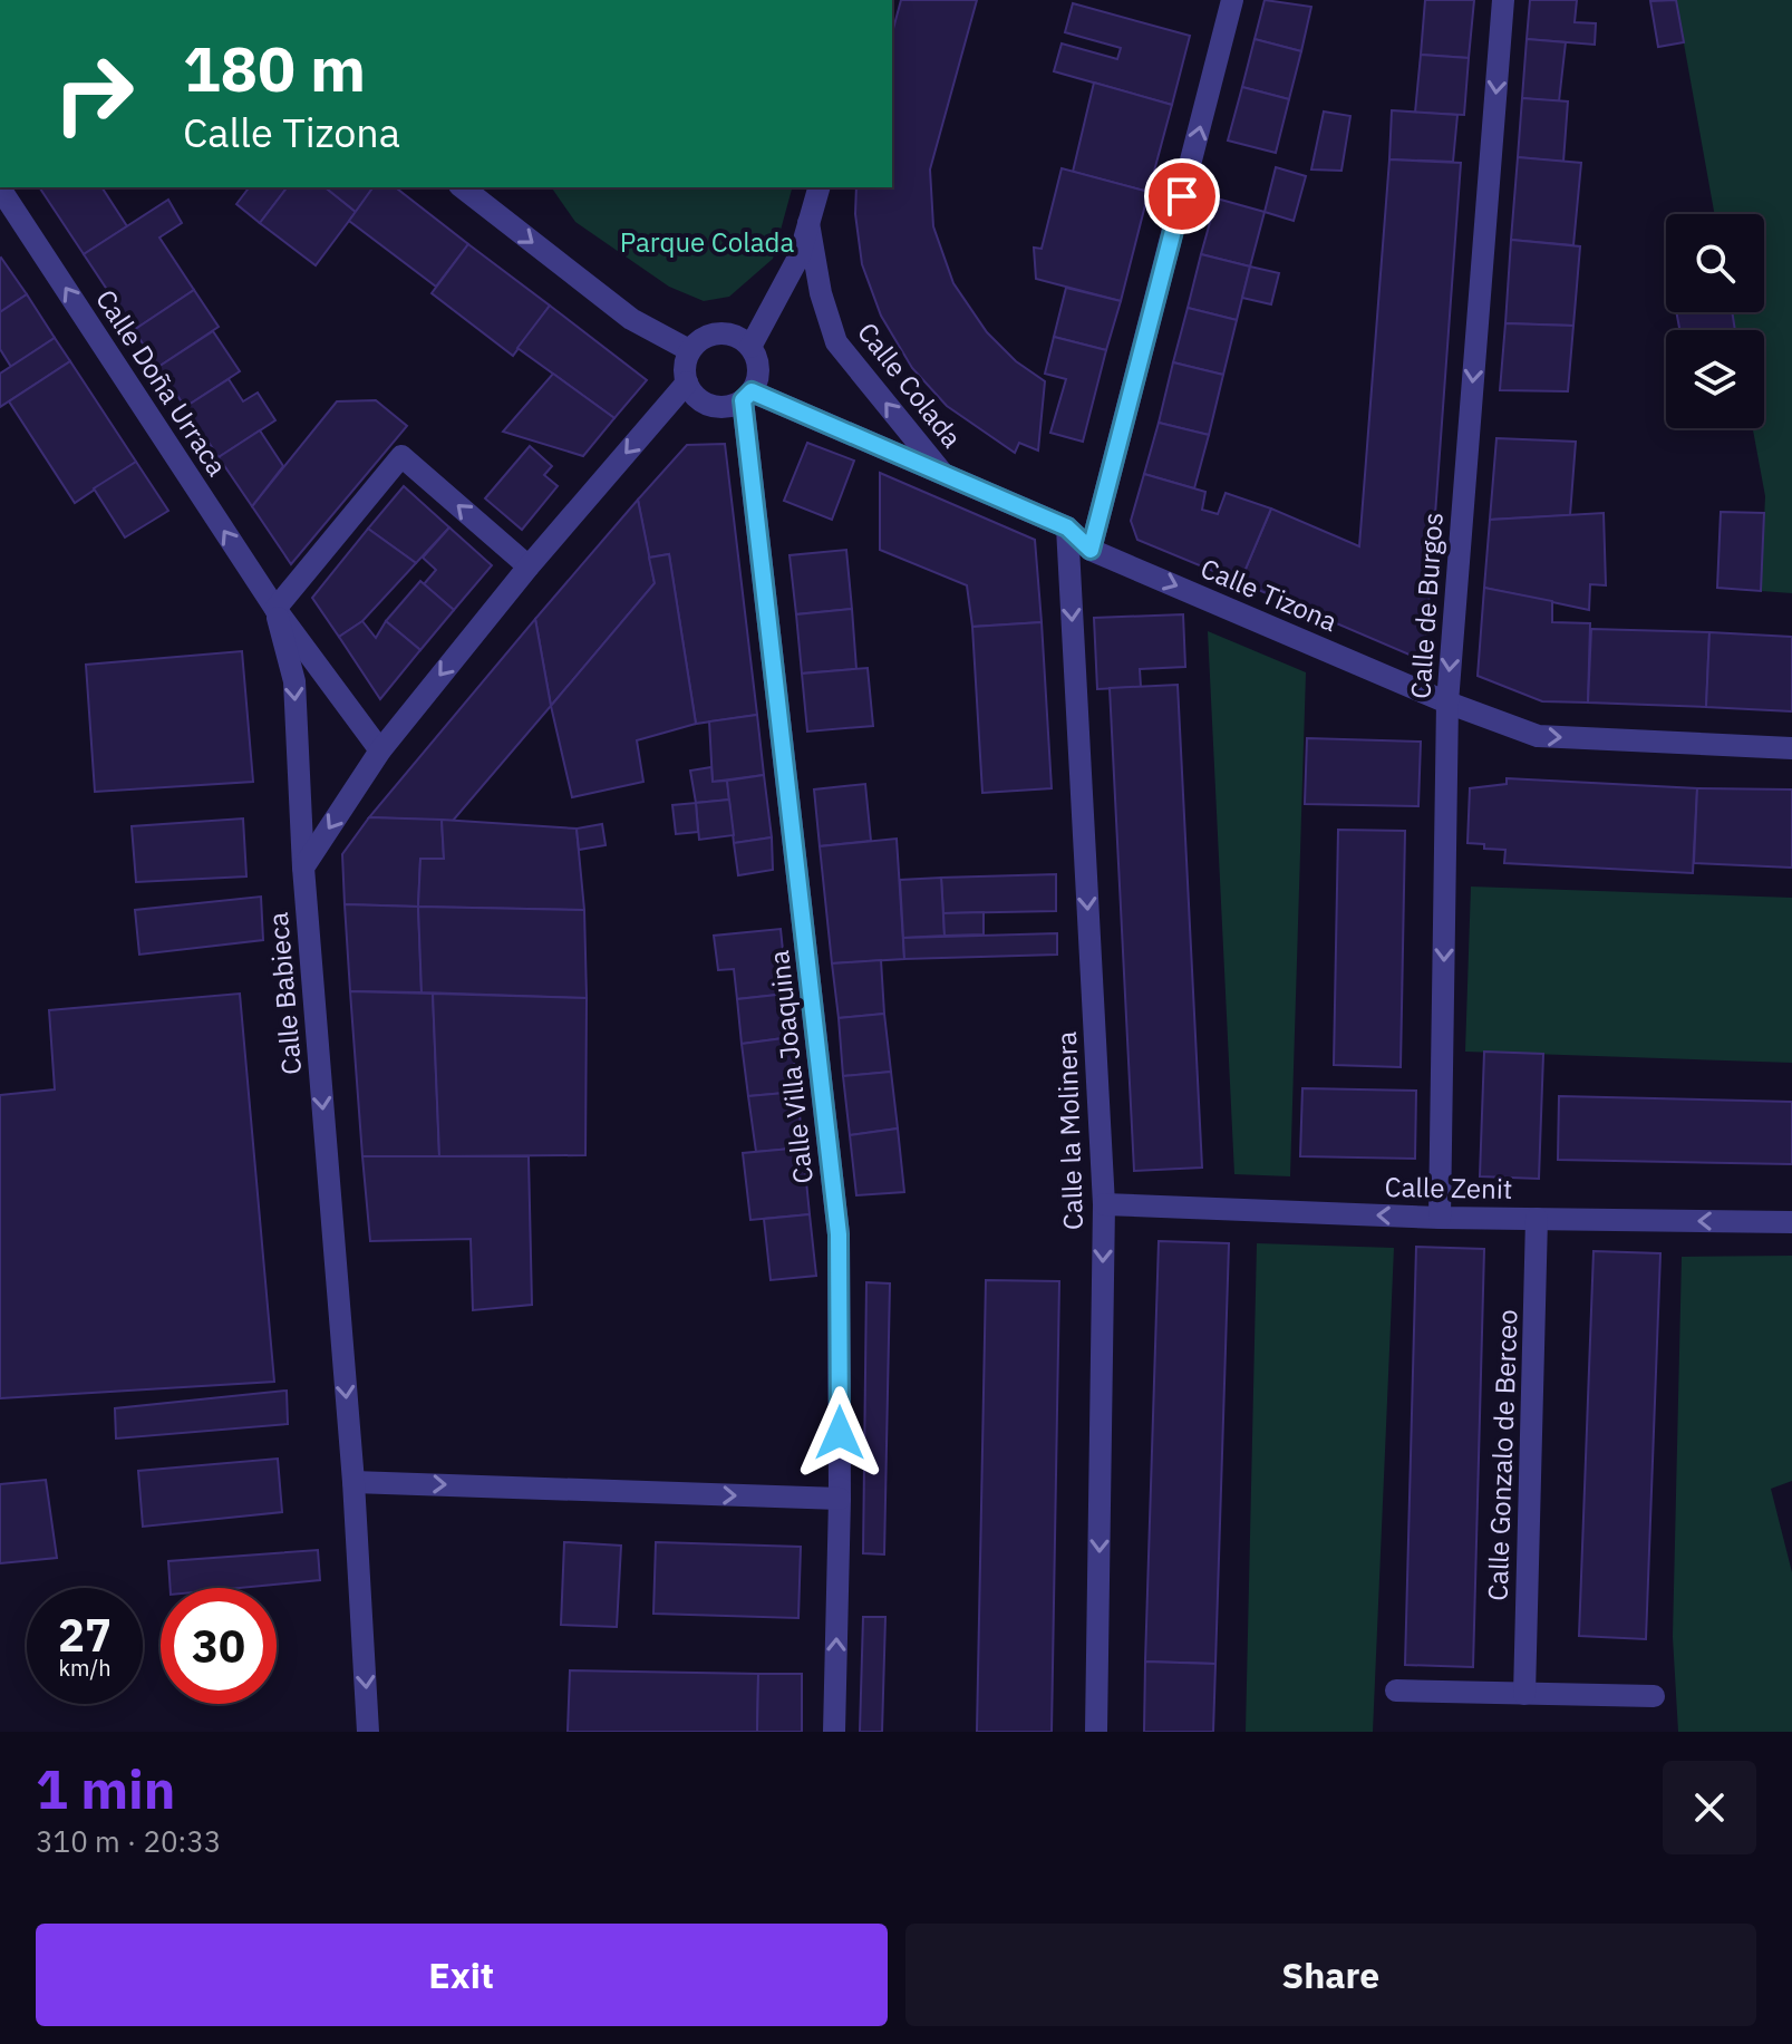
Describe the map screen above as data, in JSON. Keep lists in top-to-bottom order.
{
  "streets": {
    "street": [
      "Calle Doña Urraca",
      "Calle Colada",
      "Calle Tizona",
      "Calle de Burgos",
      "Calle Babieca",
      "Calle Villa Joaquina",
      "Calle la Molinera",
      "Calle Zenit",
      "Calle Gonzalo de Berceo"
    ]
  },
  "crossings": [
    ["Calle Doña Urraca", "Calle Babieca"],
    ["Calle Colada", "Calle Tizona"],
    ["Calle Colada", "Calle Villa Joaquina"],
    ["Calle Tizona", "Calle de Burgos"],
    ["Calle Tizona", "Calle Villa Joaquina"],
    ["Calle Tizona", "Calle la Molinera"],
    ["Calle de Burgos", "Calle Zenit"],
    ["Calle la Molinera", "Calle Zenit"],
    ["Calle Zenit", "Calle Gonzalo de Berceo"]
  ],
  "one_way": [
    "Calle Colada",
    "Calle Tizona",
    "Calle de Burgos",
    "Calle Babieca",
    "Calle la Molinera",
    "Calle Zenit"
  ],
  "parks": ["Parque Colada"],
  "page": {
    "turn": ["180 m", "Calle Tizona"],
    "speed": "27 km/h",
    "limit": "30",
    "heading": ["1 min", "310 m · 20:33"],
    "buttons": ["Exit", "Share"]
  }
}
